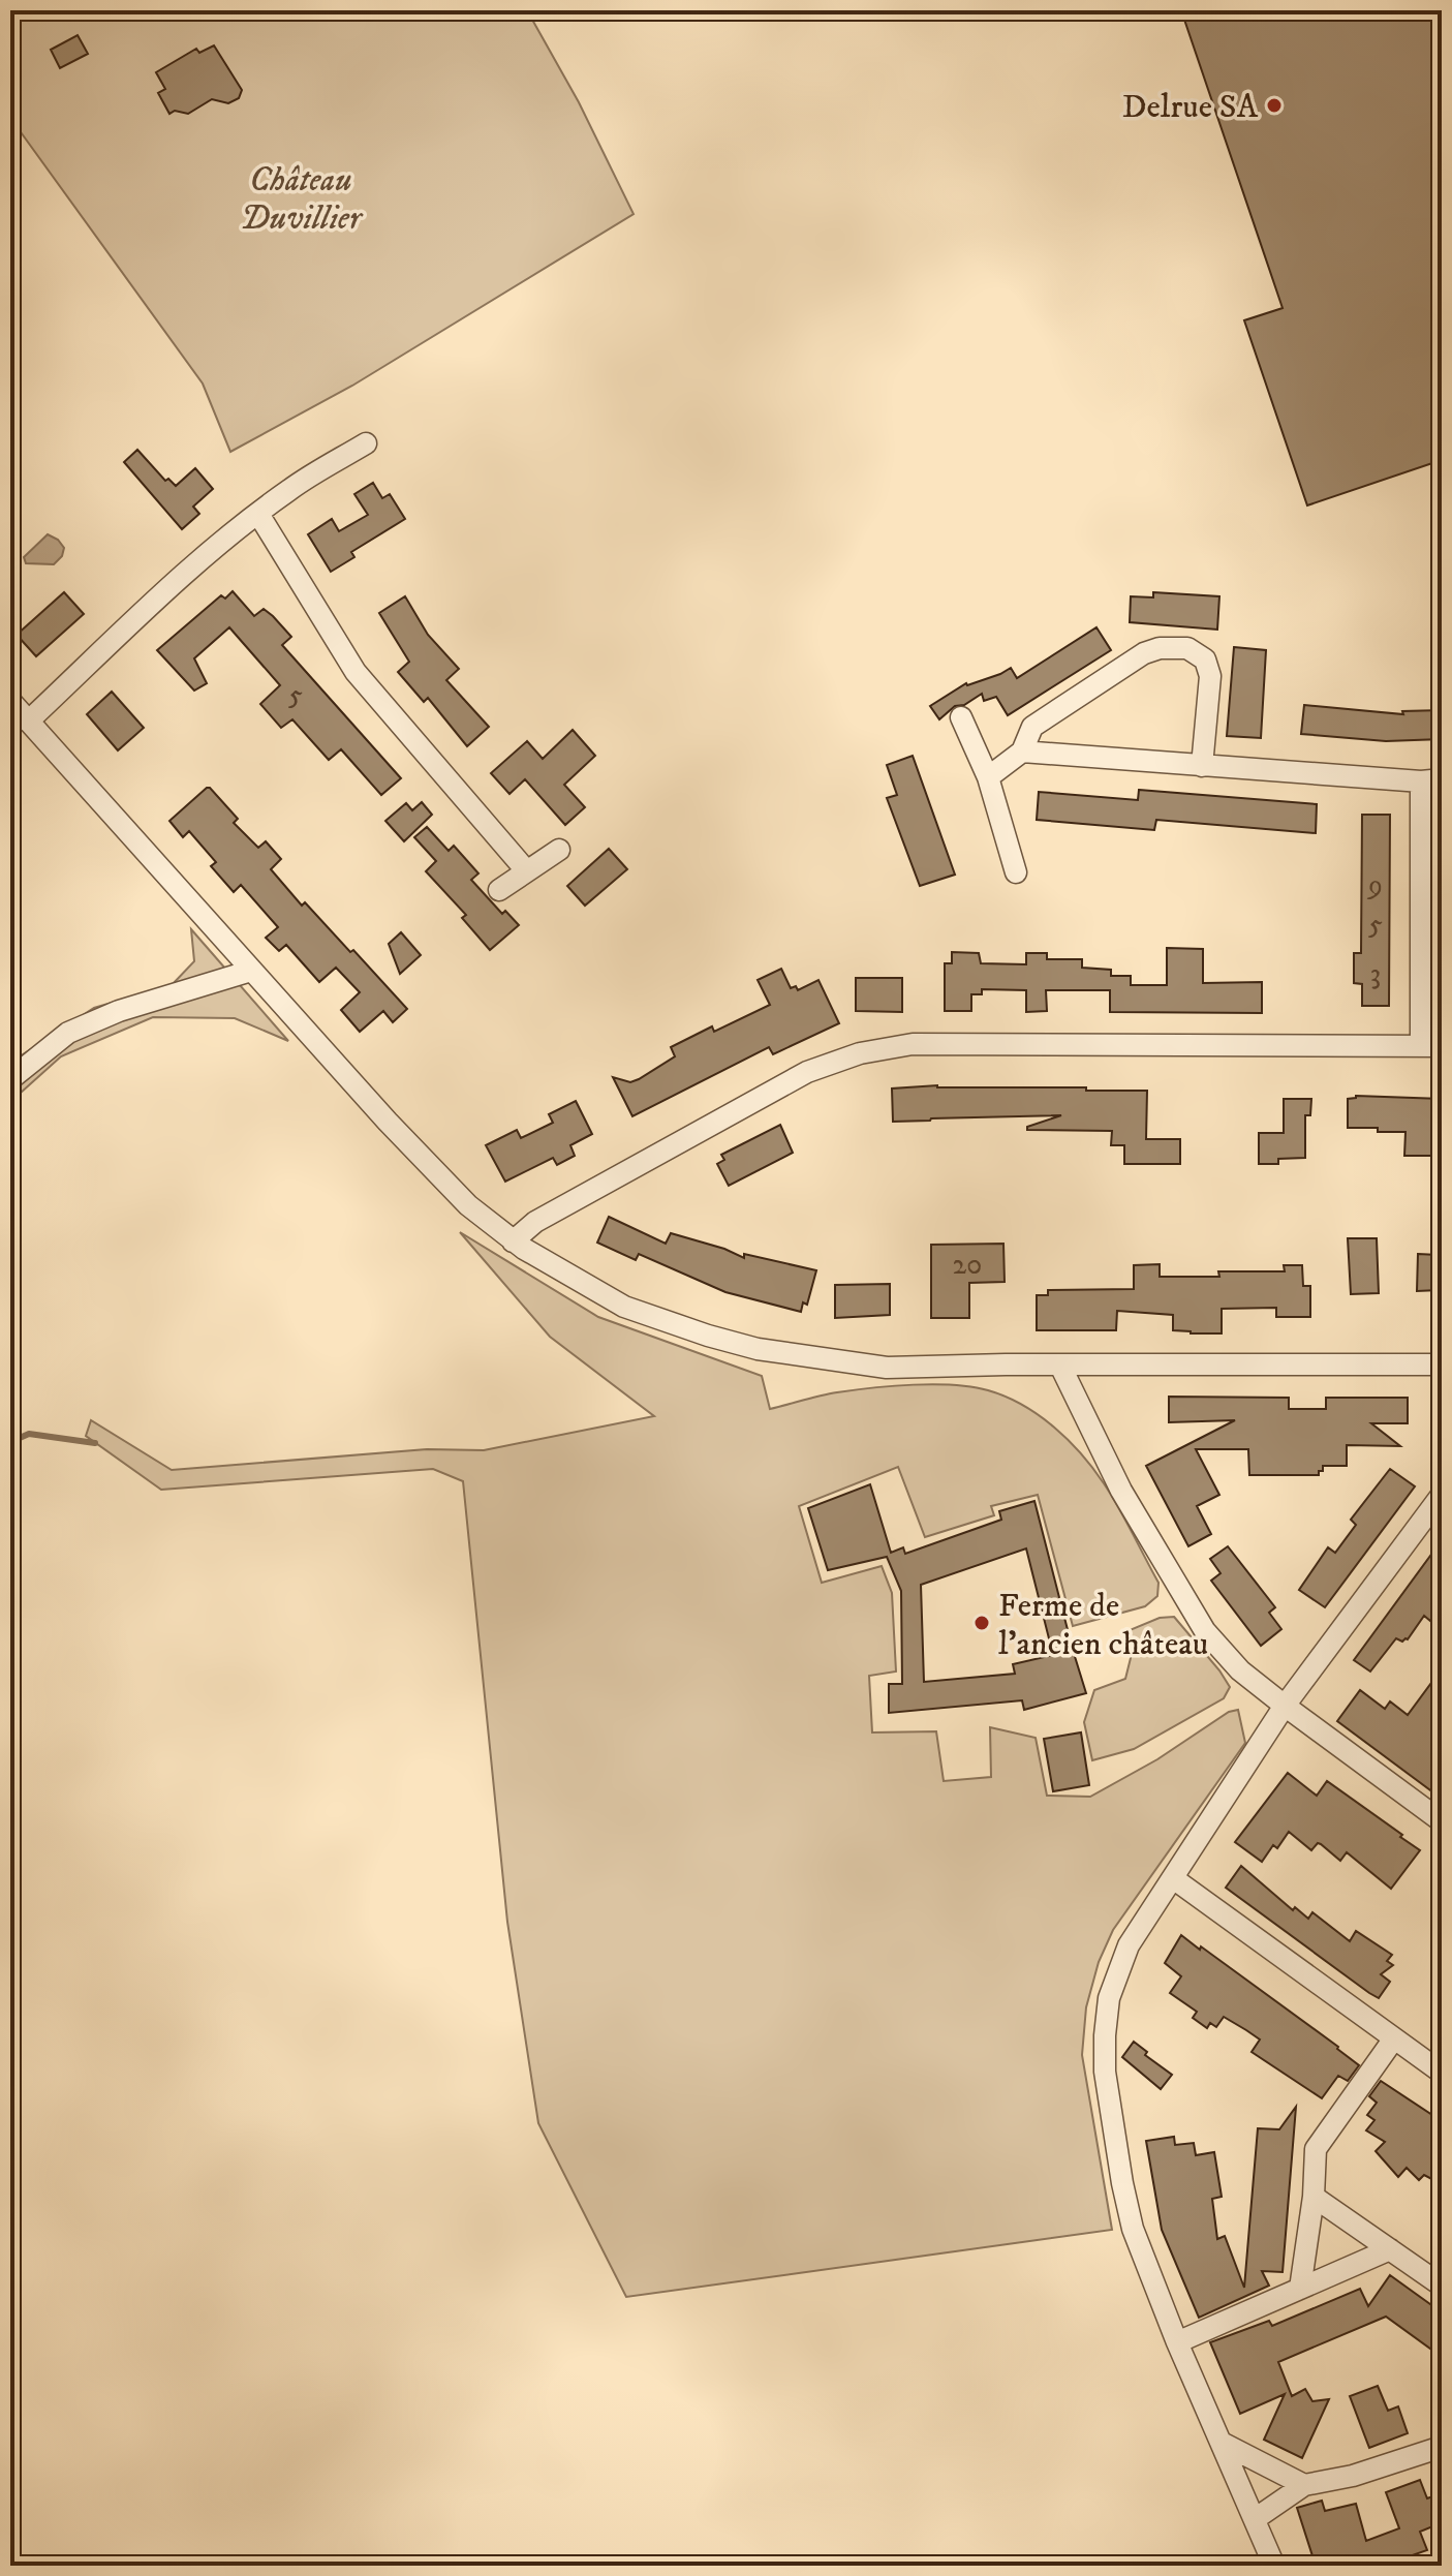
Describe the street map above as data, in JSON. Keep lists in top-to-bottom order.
{
  "parks": ["Château Duvillier"],
  "places": ["Delrue SA", "Ferme de l'ancien château"],
  "house_numbers": [
    "5",
    "9",
    "5",
    "3",
    "20"
  ]
}
